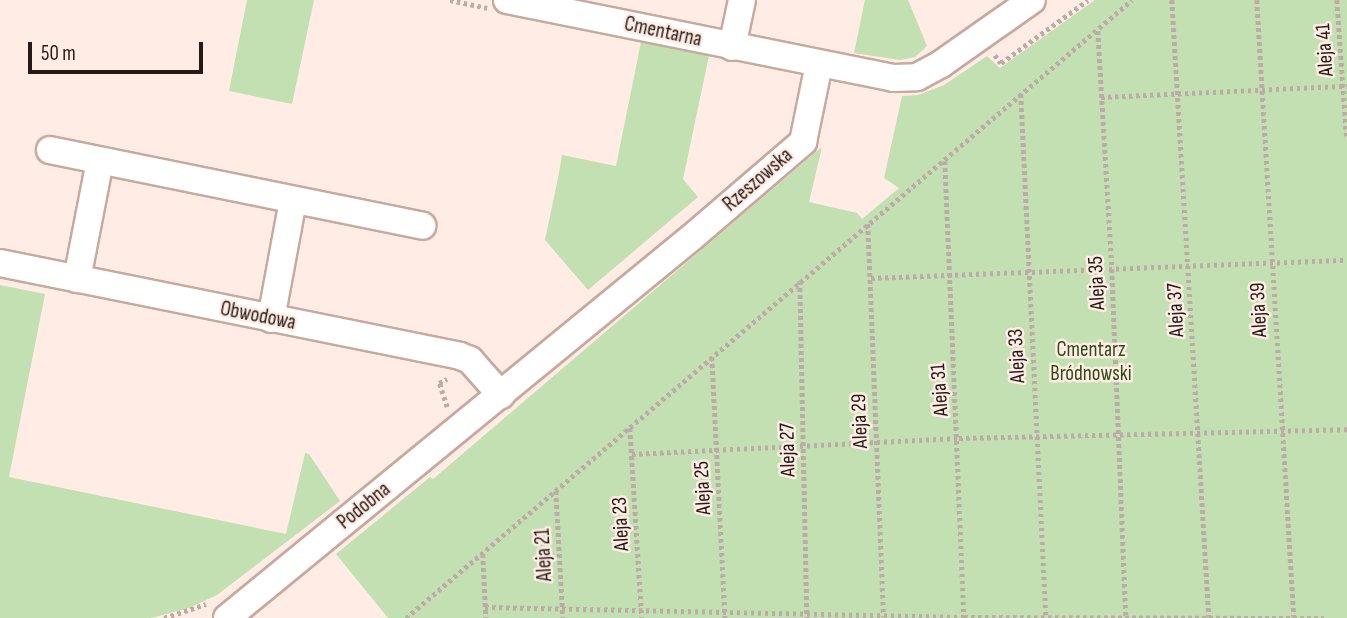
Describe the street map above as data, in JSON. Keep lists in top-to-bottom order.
{
  "streets": {
    "street": [
      "Cmentarna",
      "Rzeszowska",
      "Obwodowa",
      "Podobna"
    ],
    "path": [
      "Aleja 41",
      "Aleja 35",
      "Aleja 37",
      "Aleja 39",
      "Aleja 33",
      "Aleja 31",
      "Aleja 29",
      "Aleja 27",
      "Aleja 25",
      "Aleja 23",
      "Aleja 21"
    ]
  },
  "crossings": [
    ["Cmentarna", "Rzeszowska"],
    ["Rzeszowska", "Obwodowa"],
    ["Rzeszowska", "Podobna"],
    ["Obwodowa", "Podobna"]
  ],
  "parks": ["Cmentarz Bródnowski"],
  "scale_bar": "50 m"
}
